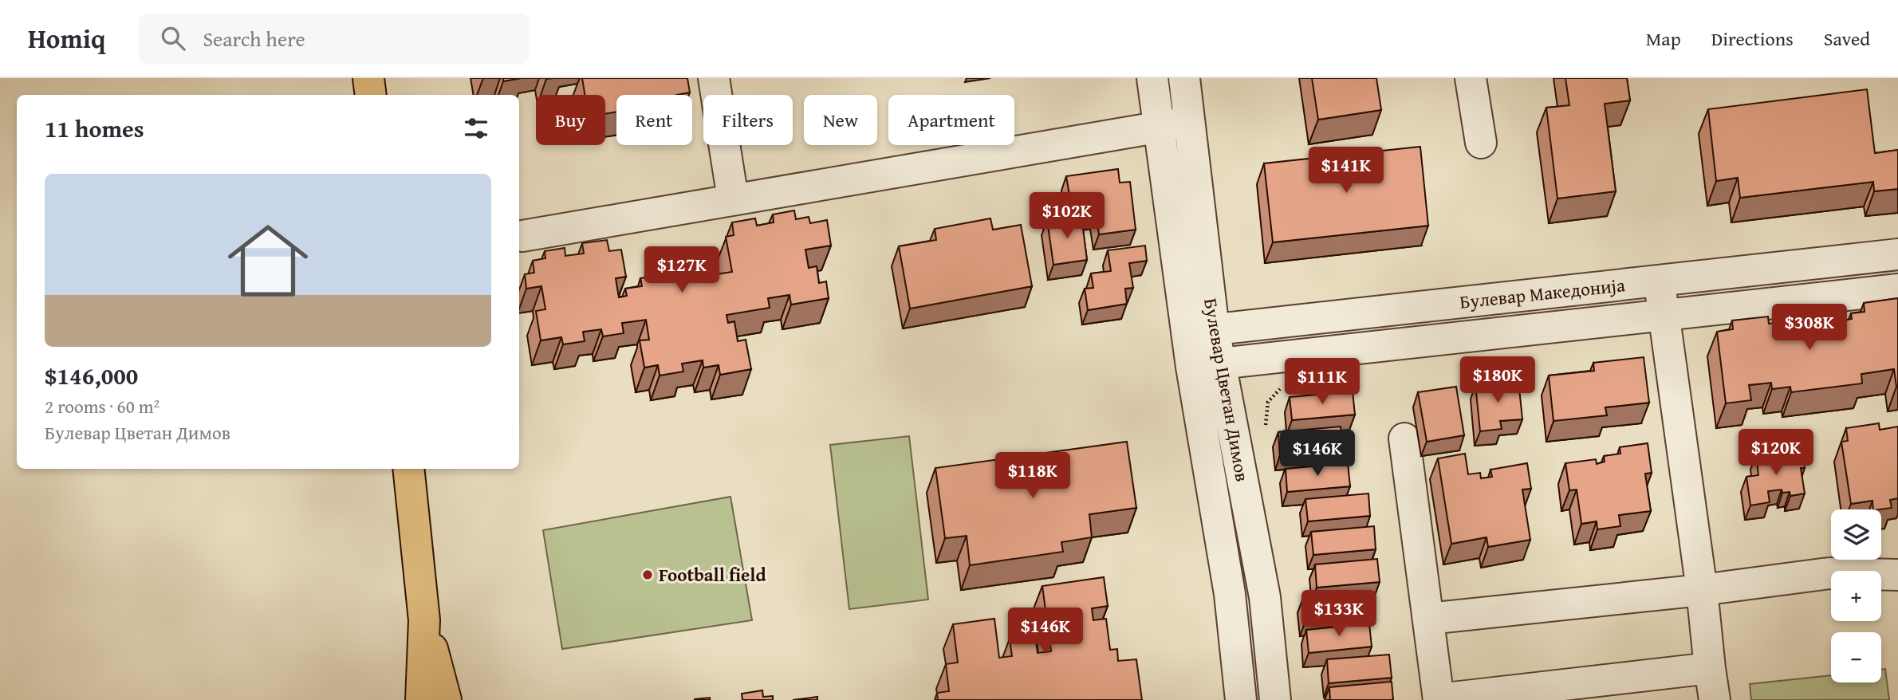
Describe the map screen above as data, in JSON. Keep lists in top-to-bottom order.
{
  "streets": {
    "street": ["Булевар Македонија", "Булевар Цветан Димов"]
  },
  "crossings": [
    ["Булевар Македонија", "Булевар Цветан Димов"]
  ],
  "places": ["Football field"],
  "page": {
    "header": "Homiq",
    "search": "Search here",
    "nav": ["Map", "Directions", "Saved"],
    "chip": [
      "Buy",
      "Rent",
      "Filters",
      "New",
      "Apartment"
    ],
    "heading": "11 homes",
    "price": [
      "$141K",
      "$102K",
      "$127K",
      "$308K",
      "$180K",
      "$111K",
      "$120K",
      "$146K",
      "$118K",
      "$133K",
      "$146K"
    ],
    "list": [
      {
        "name": "$146,000",
        "note": "2 rooms · 60 m² · Булевар Цветан Димов"
      }
    ],
    "map_buttons": ["+", "−"]
  }
}
